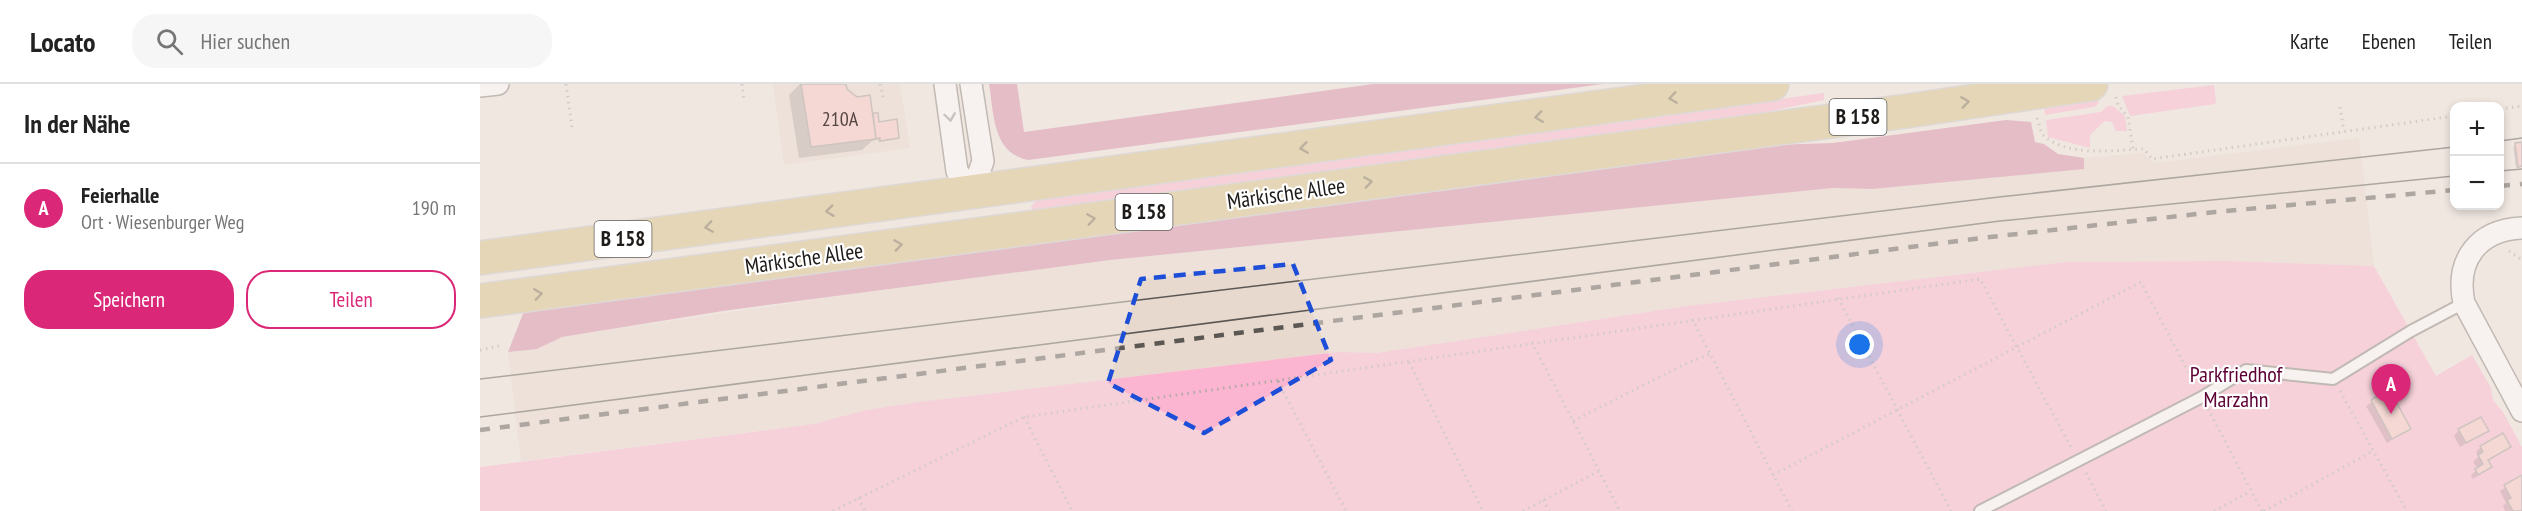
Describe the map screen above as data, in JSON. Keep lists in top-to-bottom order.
{
  "streets": {
    "main road": ["B 158", "Märkische Allee"]
  },
  "parks": ["Parkfriedhof Marzahn"],
  "house_numbers": ["210A"],
  "page": {
    "header": "Locato",
    "search": "Hier suchen",
    "nav": ["Karte", "Ebenen", "Teilen"],
    "heading": "In der Nähe",
    "map_buttons": ["+", "−"],
    "list": [
      {
        "mark": "A",
        "name": "Feierhalle",
        "note": "Ort · Wiesenburger Weg",
        "value": "190 m"
      }
    ],
    "buttons": ["Speichern", "Teilen"],
    "pins": "A"
  }
}
